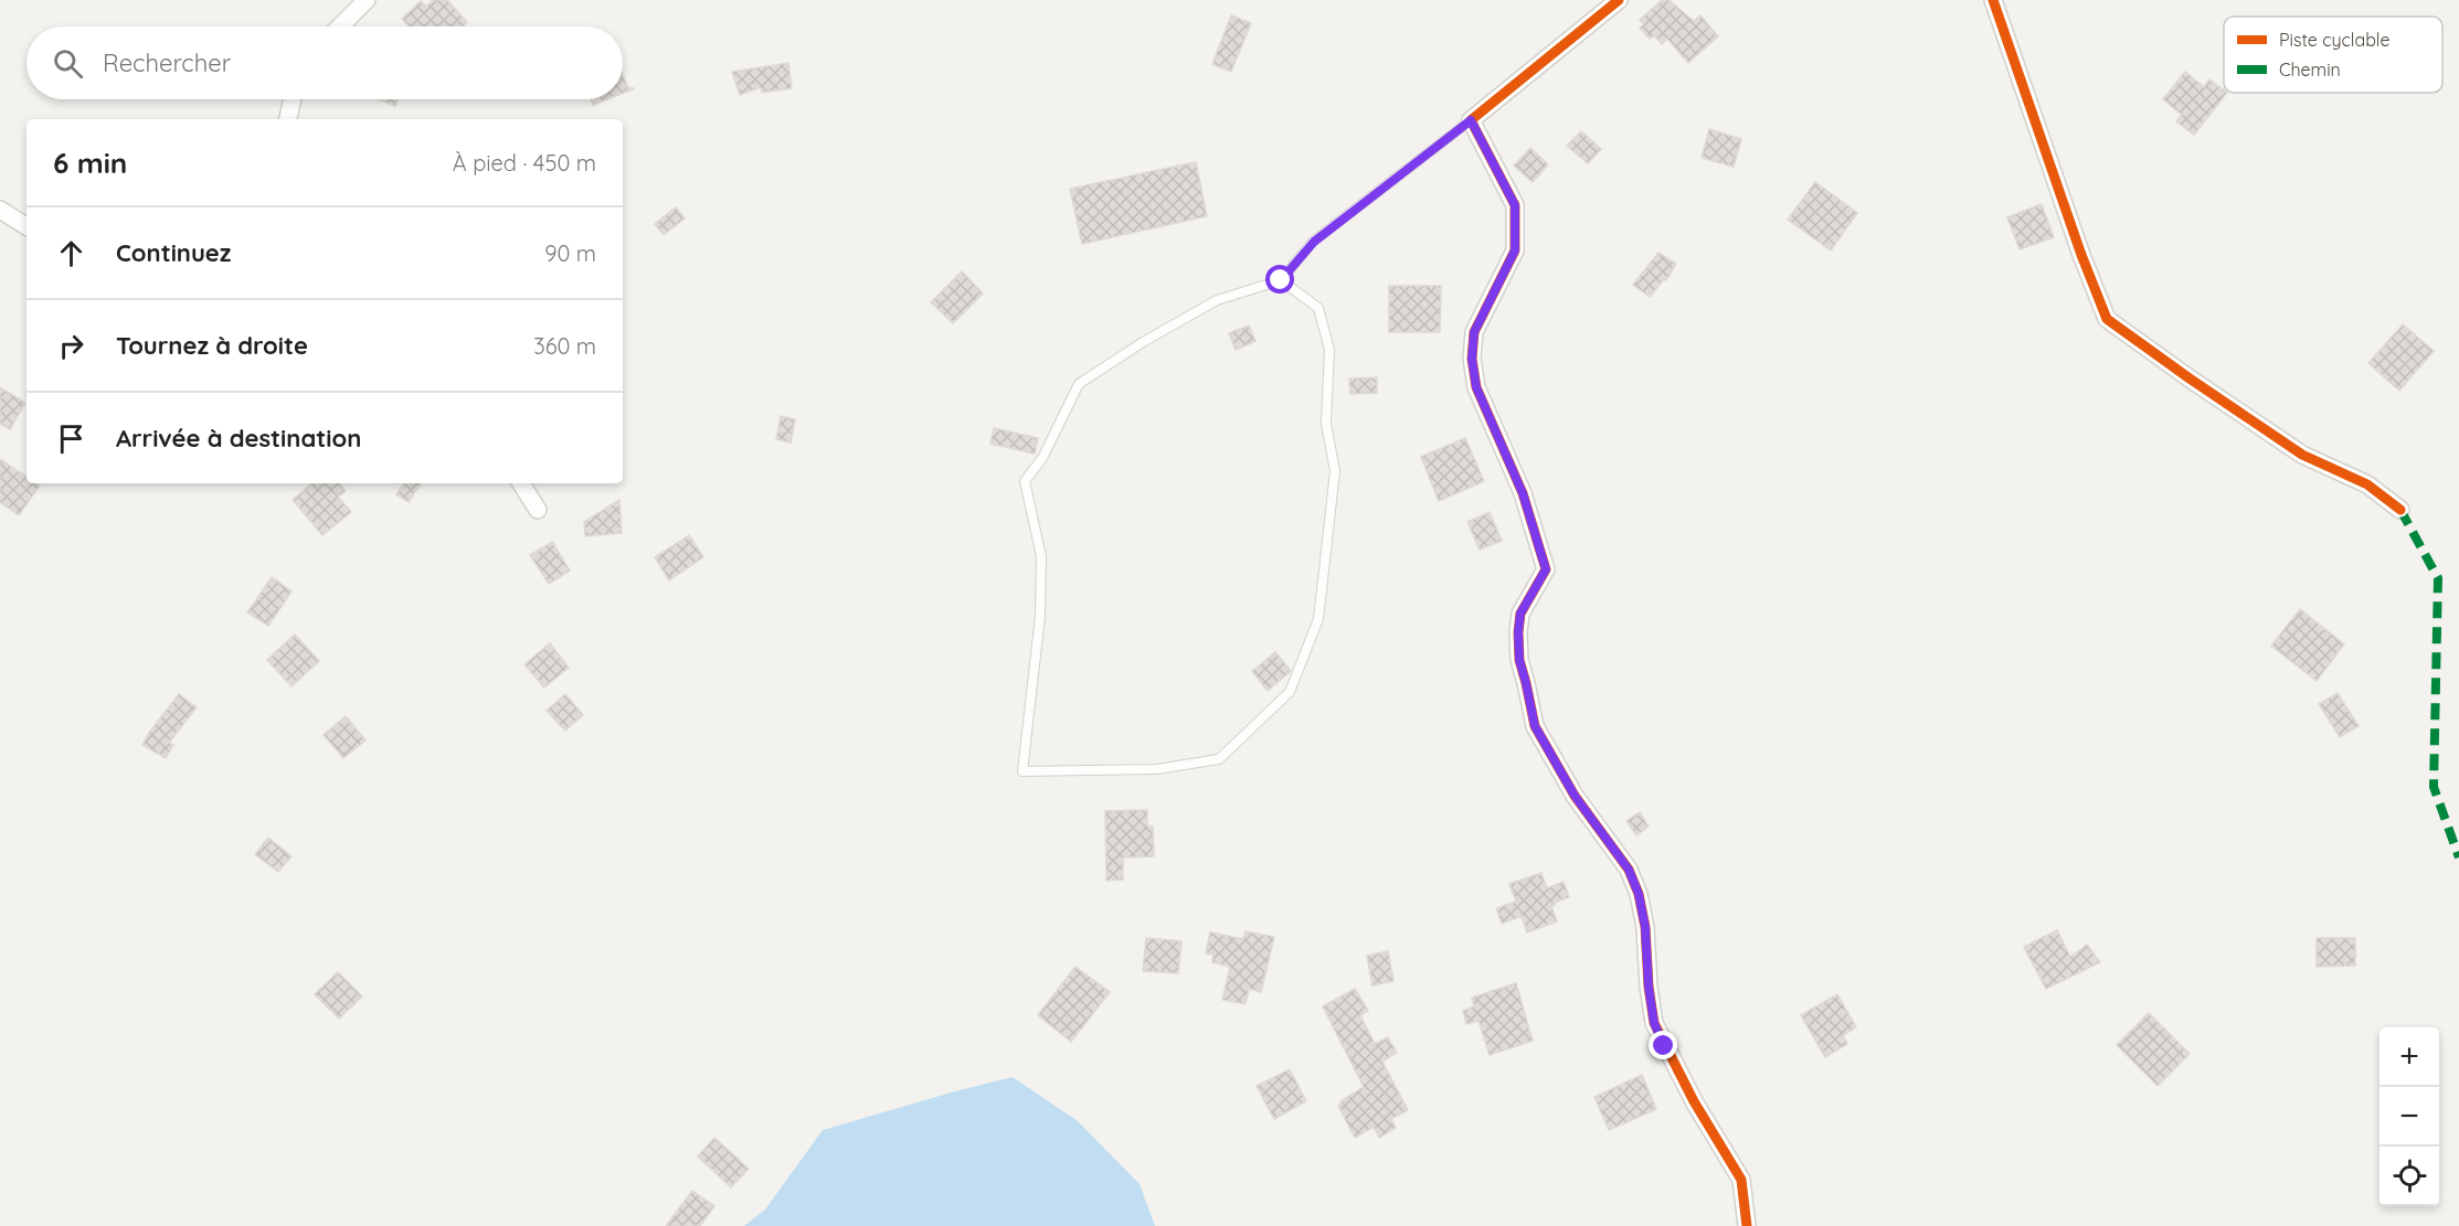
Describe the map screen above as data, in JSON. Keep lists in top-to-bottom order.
{
  "legend": ["Piste cyclable", "Chemin"],
  "page": {
    "search": "Rechercher",
    "heading": ["6 min", "À pied · 450 m"],
    "list": [
      ["Continuez", "90 m"],
      ["Tournez à droite", "360 m"],
      "Arrivée à destination"
    ],
    "map_buttons": ["+", "−"]
  }
}
